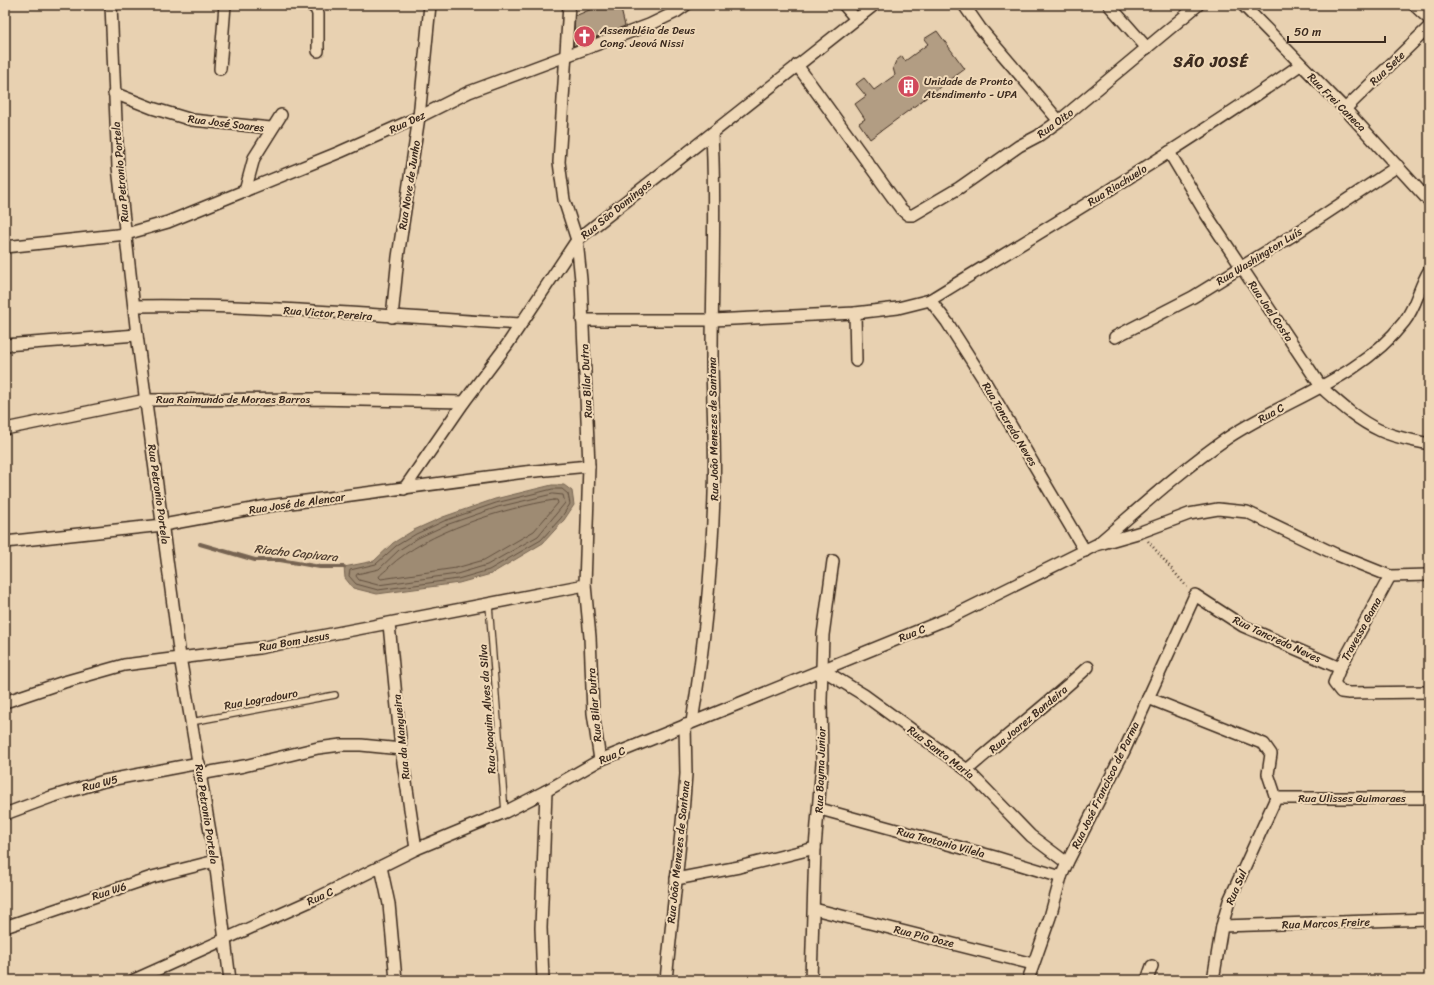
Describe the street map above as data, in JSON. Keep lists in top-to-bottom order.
{
  "streets": {
    "street": [
      "Rua Sete",
      "Rua Frei Caneca",
      "Rua Dez",
      "Rua José Soares",
      "Rua Oito",
      "Rua Petronio Portela",
      "Rua Nove de Junho",
      "Rua Riachuelo",
      "Rua São Domingos",
      "Rua Washington Luís",
      "Rua Joel Costa",
      "Rua Victor Pereira",
      "Rua Bilar Dutra",
      "Rua Raimundo de Moraes Barros",
      "Rua C",
      "Rua Tancredo Neves",
      "Rua João Menezes de Santana",
      "Rua José de Alencar",
      "Travessa Gama",
      "Rua Bom Jesus",
      "Rua Joarez Bandeira",
      "Rua da Mangueira",
      "Rua Santa Maria",
      "Rua Bayma Junior",
      "Rua W5",
      "Rua José Francisco de Parma",
      "Rua Ulisses Guimaraes",
      "Rua Teotonio Vilela",
      "Rua Sul",
      "Rua W6",
      "Rua Marcos Freire",
      "Rua Pio Doze"
    ],
    "lane": ["Rua Logradouro", "Rua Joaquim Alves da Silva"]
  },
  "crossings": [
    ["Rua Sete", "Rua Frei Caneca"],
    ["Rua Frei Caneca", "Rua Riachuelo"],
    ["Rua Frei Caneca", "Rua Washington Luís"],
    ["Rua Dez", "Rua Petronio Portela"],
    ["Rua Dez", "Rua Nove de Junho"],
    ["Rua Dez", "Rua Bilar Dutra"],
    ["Rua José Soares", "Rua Petronio Portela"],
    ["Rua Oito", "Rua São Domingos"],
    ["Rua Petronio Portela", "Rua Victor Pereira"],
    ["Rua Petronio Portela", "Rua Raimundo de Moraes Barros"],
    ["Rua Petronio Portela", "Rua C"],
    ["Rua Petronio Portela", "Rua José de Alencar"],
    ["Rua Petronio Portela", "Rua Bom Jesus"],
    ["Rua Petronio Portela", "Rua Logradouro"],
    ["Rua Petronio Portela", "Rua W5"],
    ["Rua Petronio Portela", "Rua W6"],
    ["Rua Nove de Junho", "Rua Victor Pereira"],
    ["Rua Riachuelo", "Rua Joel Costa"],
    ["Rua Riachuelo", "Rua Bilar Dutra"],
    ["Rua Riachuelo", "Rua Tancredo Neves"],
    ["Rua Riachuelo", "Rua João Menezes de Santana"],
    ["Rua São Domingos", "Rua Victor Pereira"],
    ["Rua São Domingos", "Rua Bilar Dutra"],
    ["Rua São Domingos", "Rua Raimundo de Moraes Barros"],
    ["Rua São Domingos", "Rua João Menezes de Santana"],
    ["Rua São Domingos", "Rua José de Alencar"],
    ["Rua Washington Luís", "Rua Joel Costa"],
    ["Rua Joel Costa", "Rua C"],
    ["Rua Bilar Dutra", "Rua C"],
    ["Rua Bilar Dutra", "Rua José de Alencar"],
    ["Rua Bilar Dutra", "Rua Bom Jesus"],
    ["Rua C", "Rua Tancredo Neves"],
    ["Rua C", "Rua João Menezes de Santana"],
    ["Rua C", "Travessa Gama"],
    ["Rua C", "Rua Joaquim Alves da Silva"],
    ["Rua C", "Rua da Mangueira"],
    ["Rua C", "Rua Santa Maria"],
    ["Rua C", "Rua Bayma Junior"],
    ["Rua Tancredo Neves", "Travessa Gama"],
    ["Rua Tancredo Neves", "Rua José Francisco de Parma"],
    ["Rua Bom Jesus", "Rua Joaquim Alves da Silva"],
    ["Rua Bom Jesus", "Rua da Mangueira"],
    ["Rua Joarez Bandeira", "Rua Santa Maria"],
    ["Rua da Mangueira", "Rua W5"],
    ["Rua Santa Maria", "Rua Bayma Junior"],
    ["Rua Santa Maria", "Rua José Francisco de Parma"],
    ["Rua Bayma Junior", "Rua Teotonio Vilela"],
    ["Rua Bayma Junior", "Rua Pio Doze"],
    ["Rua José Francisco de Parma", "Rua Teotonio Vilela"],
    ["Rua José Francisco de Parma", "Rua Pio Doze"],
    ["Rua Ulisses Guimaraes", "Rua Sul"],
    ["Rua Sul", "Rua Marcos Freire"]
  ],
  "districts": ["SÃO JOSÉ"],
  "water": ["Riacho Capivara"],
  "places": {
    "church": ["Assembléia de Deus Cong. Jeová Nissi"],
    "building": ["Unidade de Pronto Atendimento - UPA"]
  },
  "scale_bar": "50 m"
}
